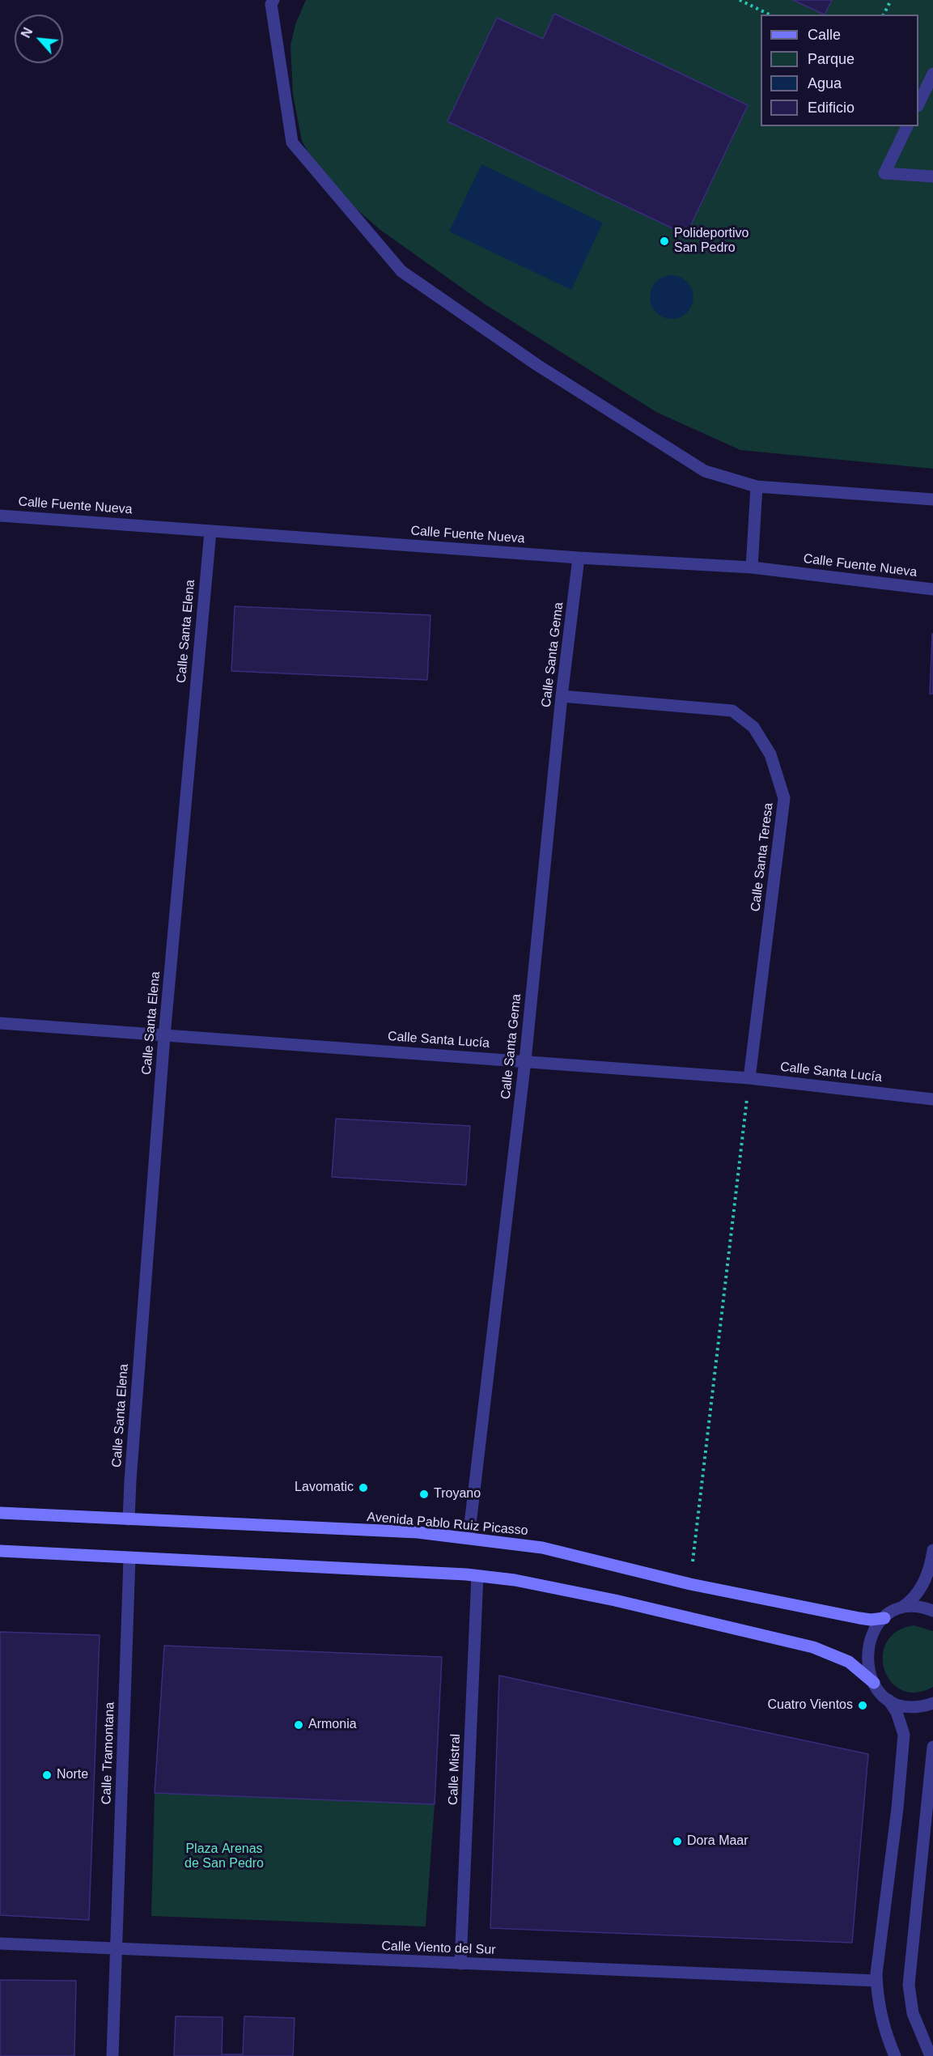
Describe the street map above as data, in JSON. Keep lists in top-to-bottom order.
{
  "streets": {
    "street": [
      "Calle Fuente Nueva",
      "Calle Santa Elena",
      "Calle Santa Gema",
      "Calle Santa Teresa",
      "Calle Santa Lucía",
      "Avenida Pablo Ruiz Picasso",
      "Calle Tramontana",
      "Calle Mistral",
      "Calle Viento del Sur"
    ]
  },
  "crossings": [
    ["Calle Fuente Nueva", "Calle Santa Elena"],
    ["Calle Fuente Nueva", "Calle Santa Gema"],
    ["Calle Santa Elena", "Calle Santa Lucía"],
    ["Calle Santa Elena", "Avenida Pablo Ruiz Picasso"],
    ["Calle Santa Gema", "Calle Santa Teresa"],
    ["Calle Santa Gema", "Calle Santa Lucía"],
    ["Calle Santa Gema", "Avenida Pablo Ruiz Picasso"],
    ["Calle Santa Teresa", "Calle Santa Lucía"],
    ["Calle Tramontana", "Calle Viento del Sur"],
    ["Calle Mistral", "Calle Viento del Sur"]
  ],
  "parks": ["Plaza Arenas de San Pedro"],
  "places": [
    "Polideportivo San Pedro",
    "Lavomatic",
    "Troyano",
    "Cuatro Vientos",
    "Armonia",
    "Norte",
    "Dora Maar"
  ],
  "legend": [
    "Calle",
    "Parque",
    "Agua",
    "Edificio"
  ],
  "north": "top left"
}
